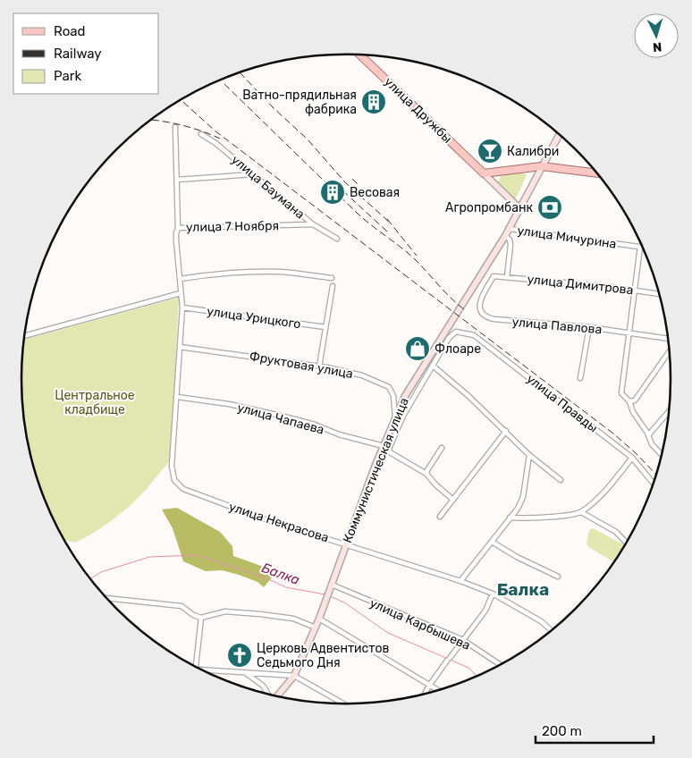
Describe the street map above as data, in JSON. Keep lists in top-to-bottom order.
{
  "streets": {
    "main road": ["улица Дружбы", "Коммунистическая улица"],
    "street": [
      "улица Баумана",
      "улица 7 Ноября",
      "улица Мичурина",
      "улица Димитрова",
      "улица Урицкого",
      "улица Павлова",
      "Фруктовая улица",
      "улица Правды",
      "улица Чапаева",
      "улица Некрасова",
      "улица Карбышева"
    ]
  },
  "crossings": [
    ["улица Дружбы", "Коммунистическая улица"],
    ["улица Баумана", "улица 7 Ноября"],
    ["улица 7 Ноября", "улица Некрасова"],
    ["улица Мичурина", "Коммунистическая улица"],
    ["улица Димитрова", "улица Павлова"],
    ["улица Урицкого", "улица Некрасова"],
    ["Фруктовая улица", "Коммунистическая улица"],
    ["Фруктовая улица", "улица Некрасова"],
    ["улица Чапаева", "Коммунистическая улица"],
    ["улица Чапаева", "улица Некрасова"],
    ["Коммунистическая улица", "улица Некрасова"],
    ["Коммунистическая улица", "улица Карбышева"]
  ],
  "districts": ["Балка"],
  "water": ["Балка"],
  "parks": ["Центральное кладбище"],
  "places": {
    "building": ["Ватно-прядильная фабрика", "Весовая"],
    "bar": ["Калибри"],
    "bank": ["Агропромбанк"],
    "shop": ["Флоаре"],
    "church": ["Церковь Адвентистов Седьмого Дня"]
  },
  "legend": ["Road", "Railway", "Park"],
  "scale_bar": "200 m",
  "north": "bottom"
}
